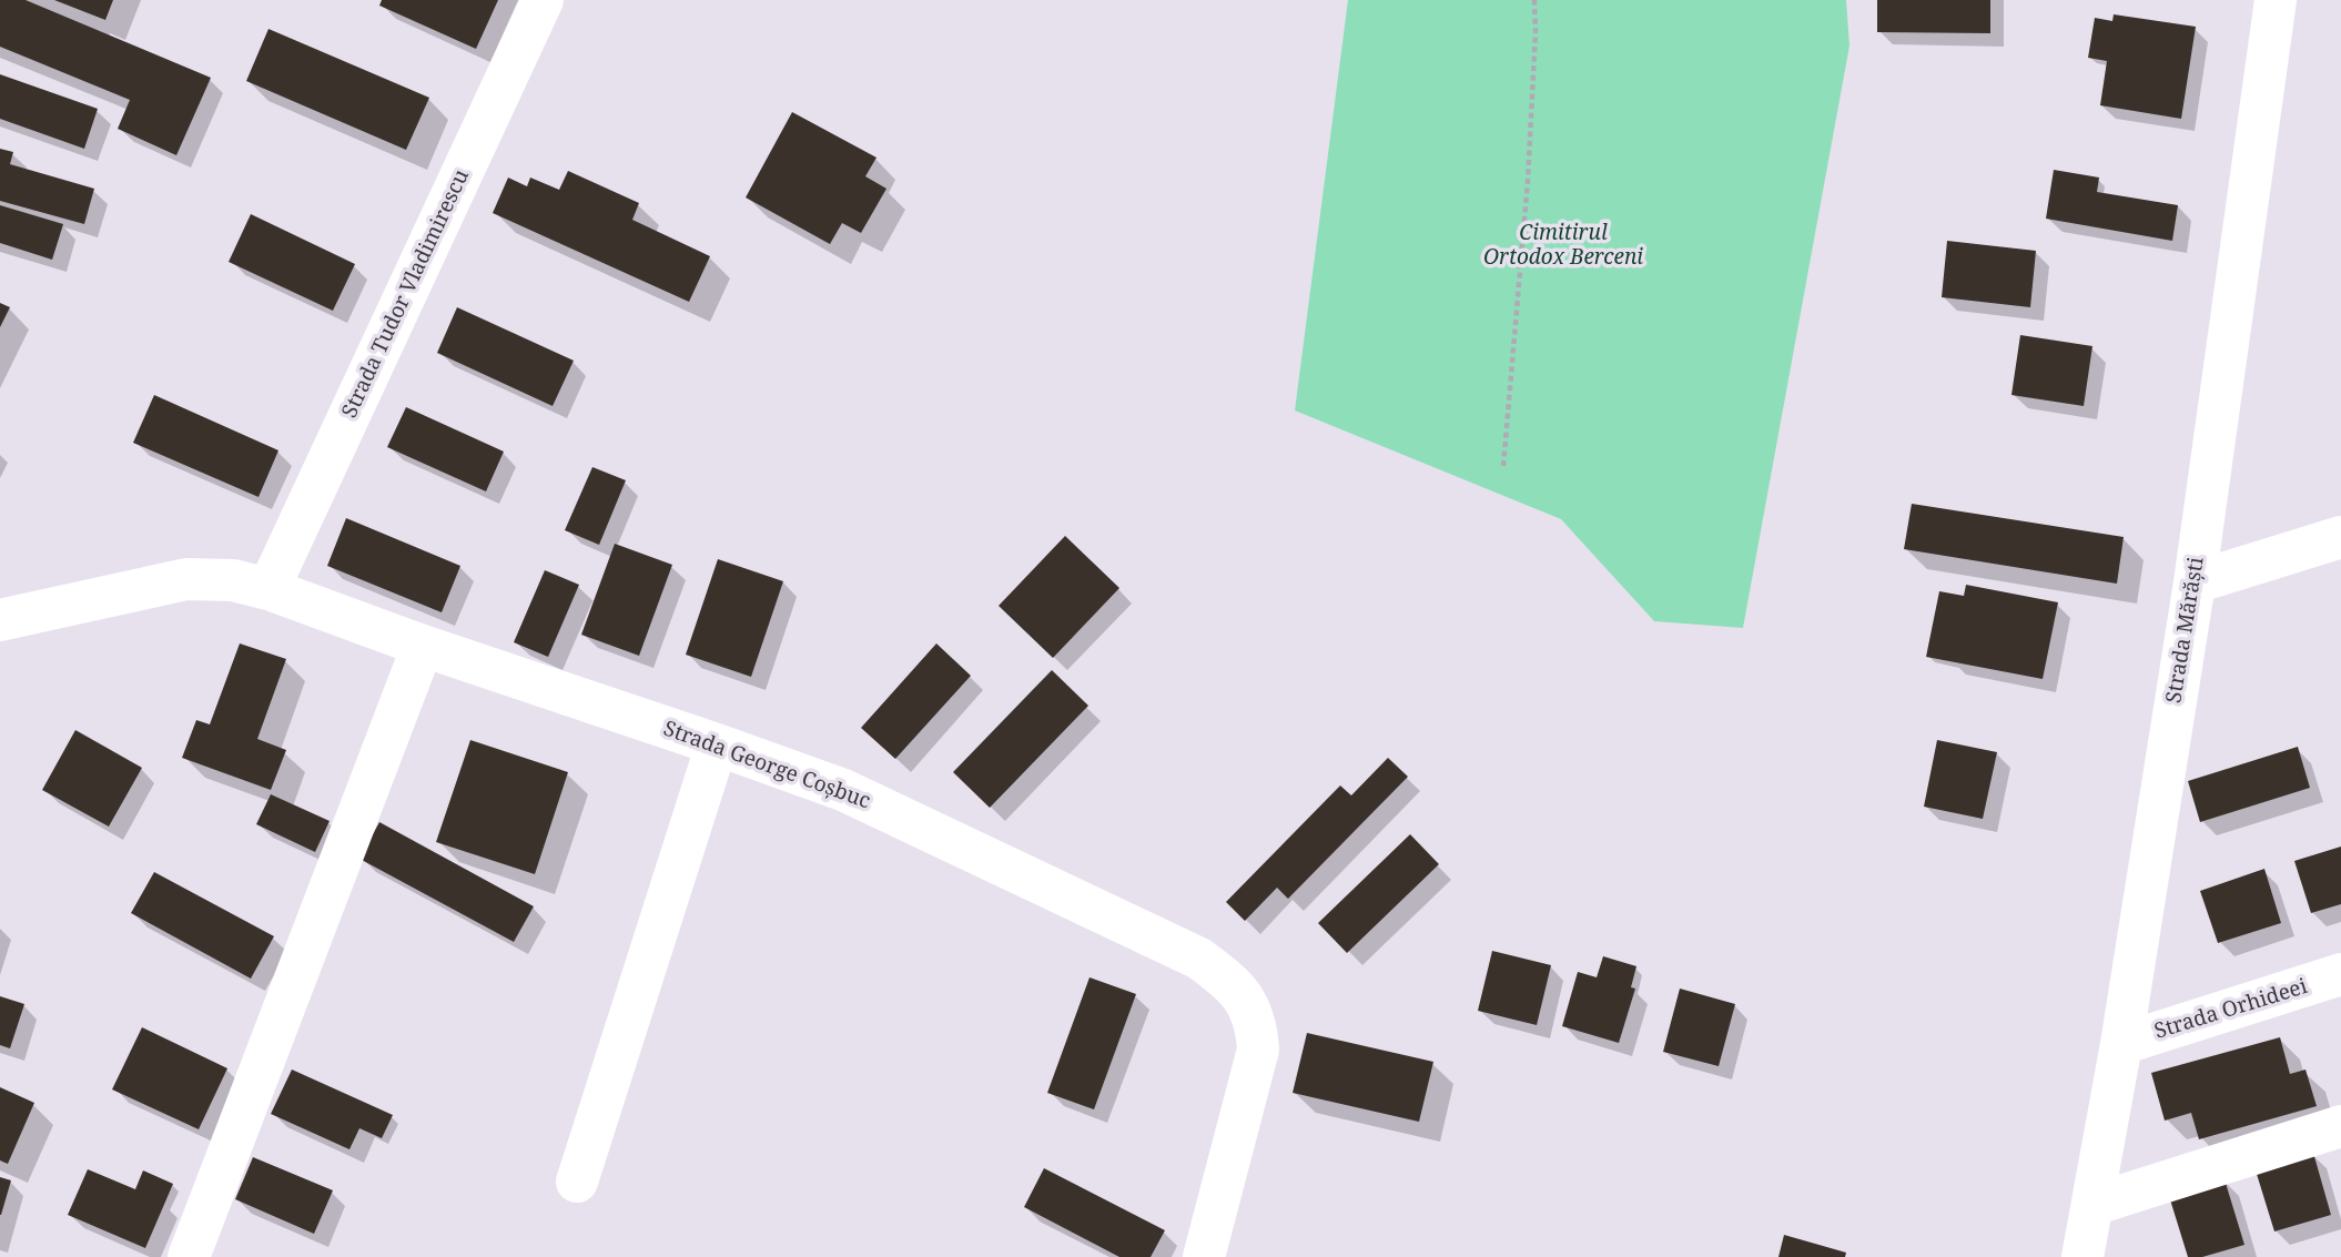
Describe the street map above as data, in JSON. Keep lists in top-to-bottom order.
{
  "streets": {
    "street": [
      "Strada Tudor Vladimirescu",
      "Strada Mărăști",
      "Strada George Coșbuc",
      "Strada Orhideei"
    ]
  },
  "crossings": [
    ["Strada Tudor Vladimirescu", "Strada George Coșbuc"],
    ["Strada Mărăști", "Strada Orhideei"]
  ],
  "parks": ["Cimitirul Ortodox Berceni"]
}
